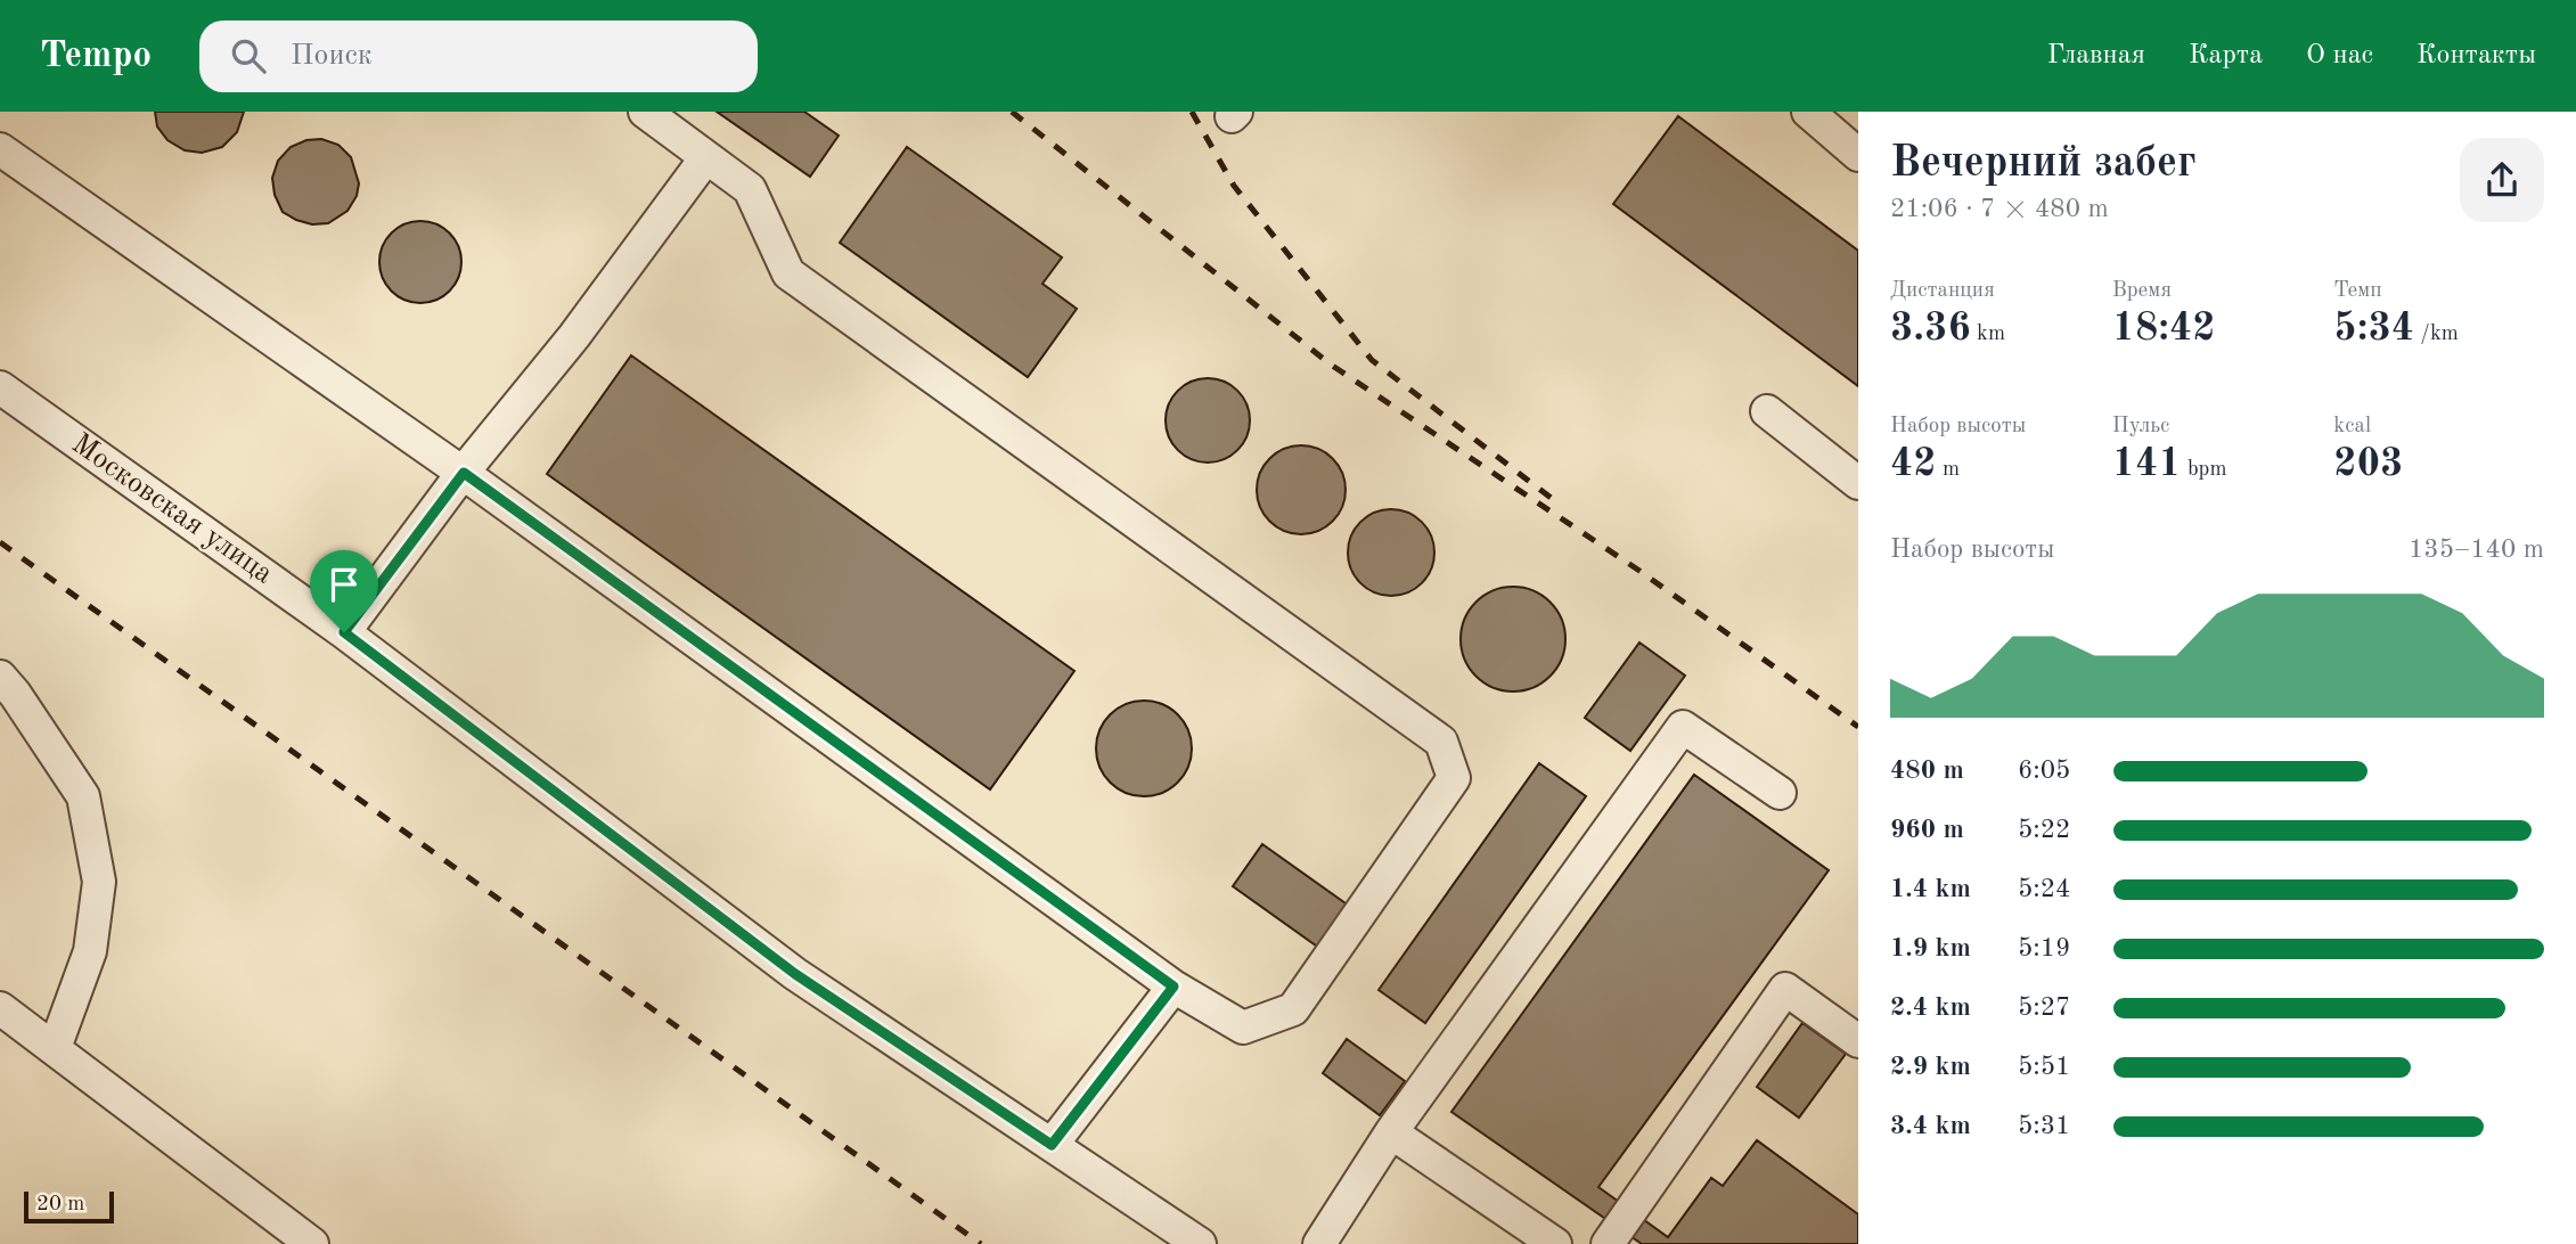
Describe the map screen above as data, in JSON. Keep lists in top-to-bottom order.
{
  "streets": {
    "street": ["Московская улица"]
  },
  "scale_bar": "20 m",
  "page": {
    "header": "Tempo",
    "search": "Поиск",
    "nav": [
      "Главная",
      "Карта",
      "О нас",
      "Контакты"
    ],
    "heading": ["Вечерний забег", "21:06 · 7 × 480 m"],
    "stats": [
      ["Дистанция", "3.36 km"],
      ["Время", "18:42"],
      ["Темп", "5:34 /km"],
      ["Набор высоты", "42 m"],
      ["Пульс", "141 bpm"],
      ["kcal", "203"]
    ],
    "chart": ["Набор высоты", "135–140 m"],
    "list": [
      {
        "name": "480 m",
        "note": "6:05"
      },
      {
        "name": "960 m",
        "note": "5:22"
      },
      {
        "name": "1.4 km",
        "note": "5:24"
      },
      {
        "name": "1.9 km",
        "note": "5:19"
      },
      {
        "name": "2.4 km",
        "note": "5:27"
      },
      {
        "name": "2.9 km",
        "note": "5:51"
      },
      {
        "name": "3.4 km",
        "note": "5:31"
      }
    ],
    "scale": "20 m"
  }
}
